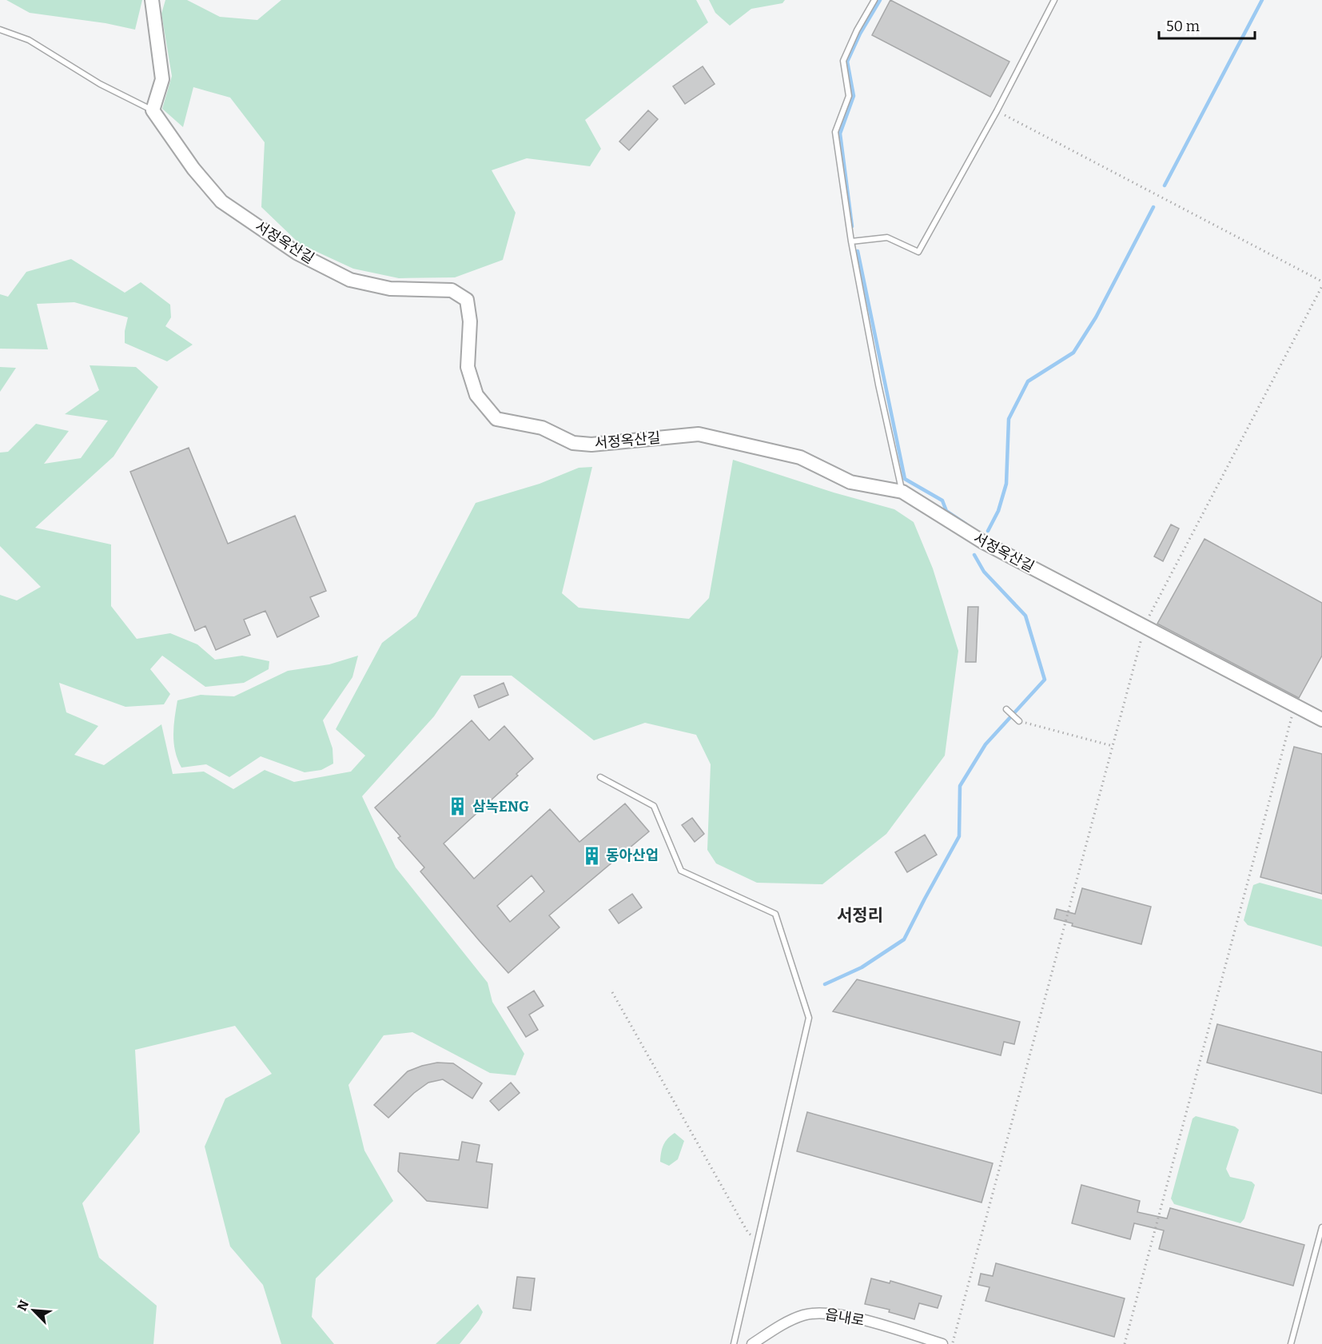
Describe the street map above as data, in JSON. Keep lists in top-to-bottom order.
{
  "streets": {
    "street": ["서정옥산길", "읍내로"]
  },
  "districts": ["서정리"],
  "places": {
    "building": ["삼녹ENG", "동아산업"]
  },
  "scale_bar": "50 m",
  "north": "top left"
}
